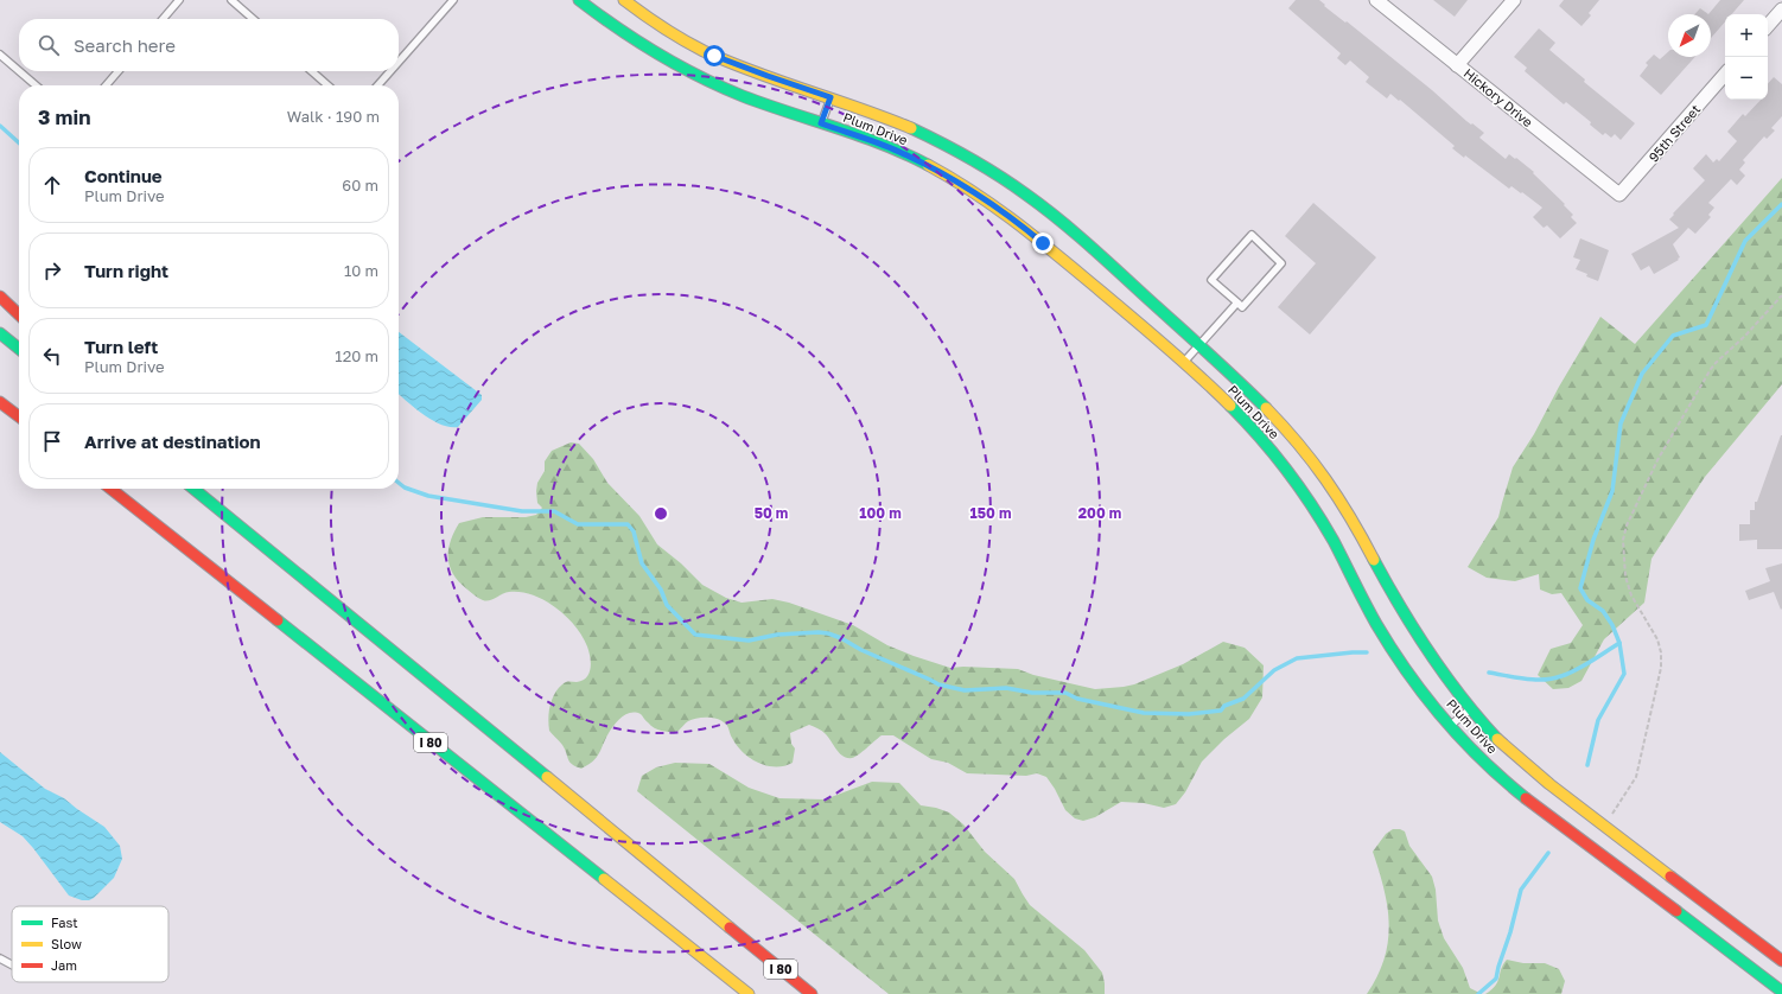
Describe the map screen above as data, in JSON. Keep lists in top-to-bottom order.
{
  "streets": {
    "main road": ["Plum Drive", "I 80"],
    "street": ["Hickory Drive", "95th Street"]
  },
  "crossings": [
    ["Hickory Drive", "95th Street"]
  ],
  "legend": ["Fast", "Slow", "Jam"],
  "north": "bottom left",
  "page": {
    "map_buttons": ["+", "−"],
    "search": "Search here",
    "heading": ["3 min", "Walk · 190 m"],
    "list": [
      ["Continue", "Plum Drive", "60 m"],
      ["Turn right", "10 m"],
      ["Turn left", "Plum Drive", "120 m"],
      "Arrive at destination"
    ]
  },
  "rings": [
    "50 m",
    "100 m",
    "150 m",
    "200 m"
  ]
}
